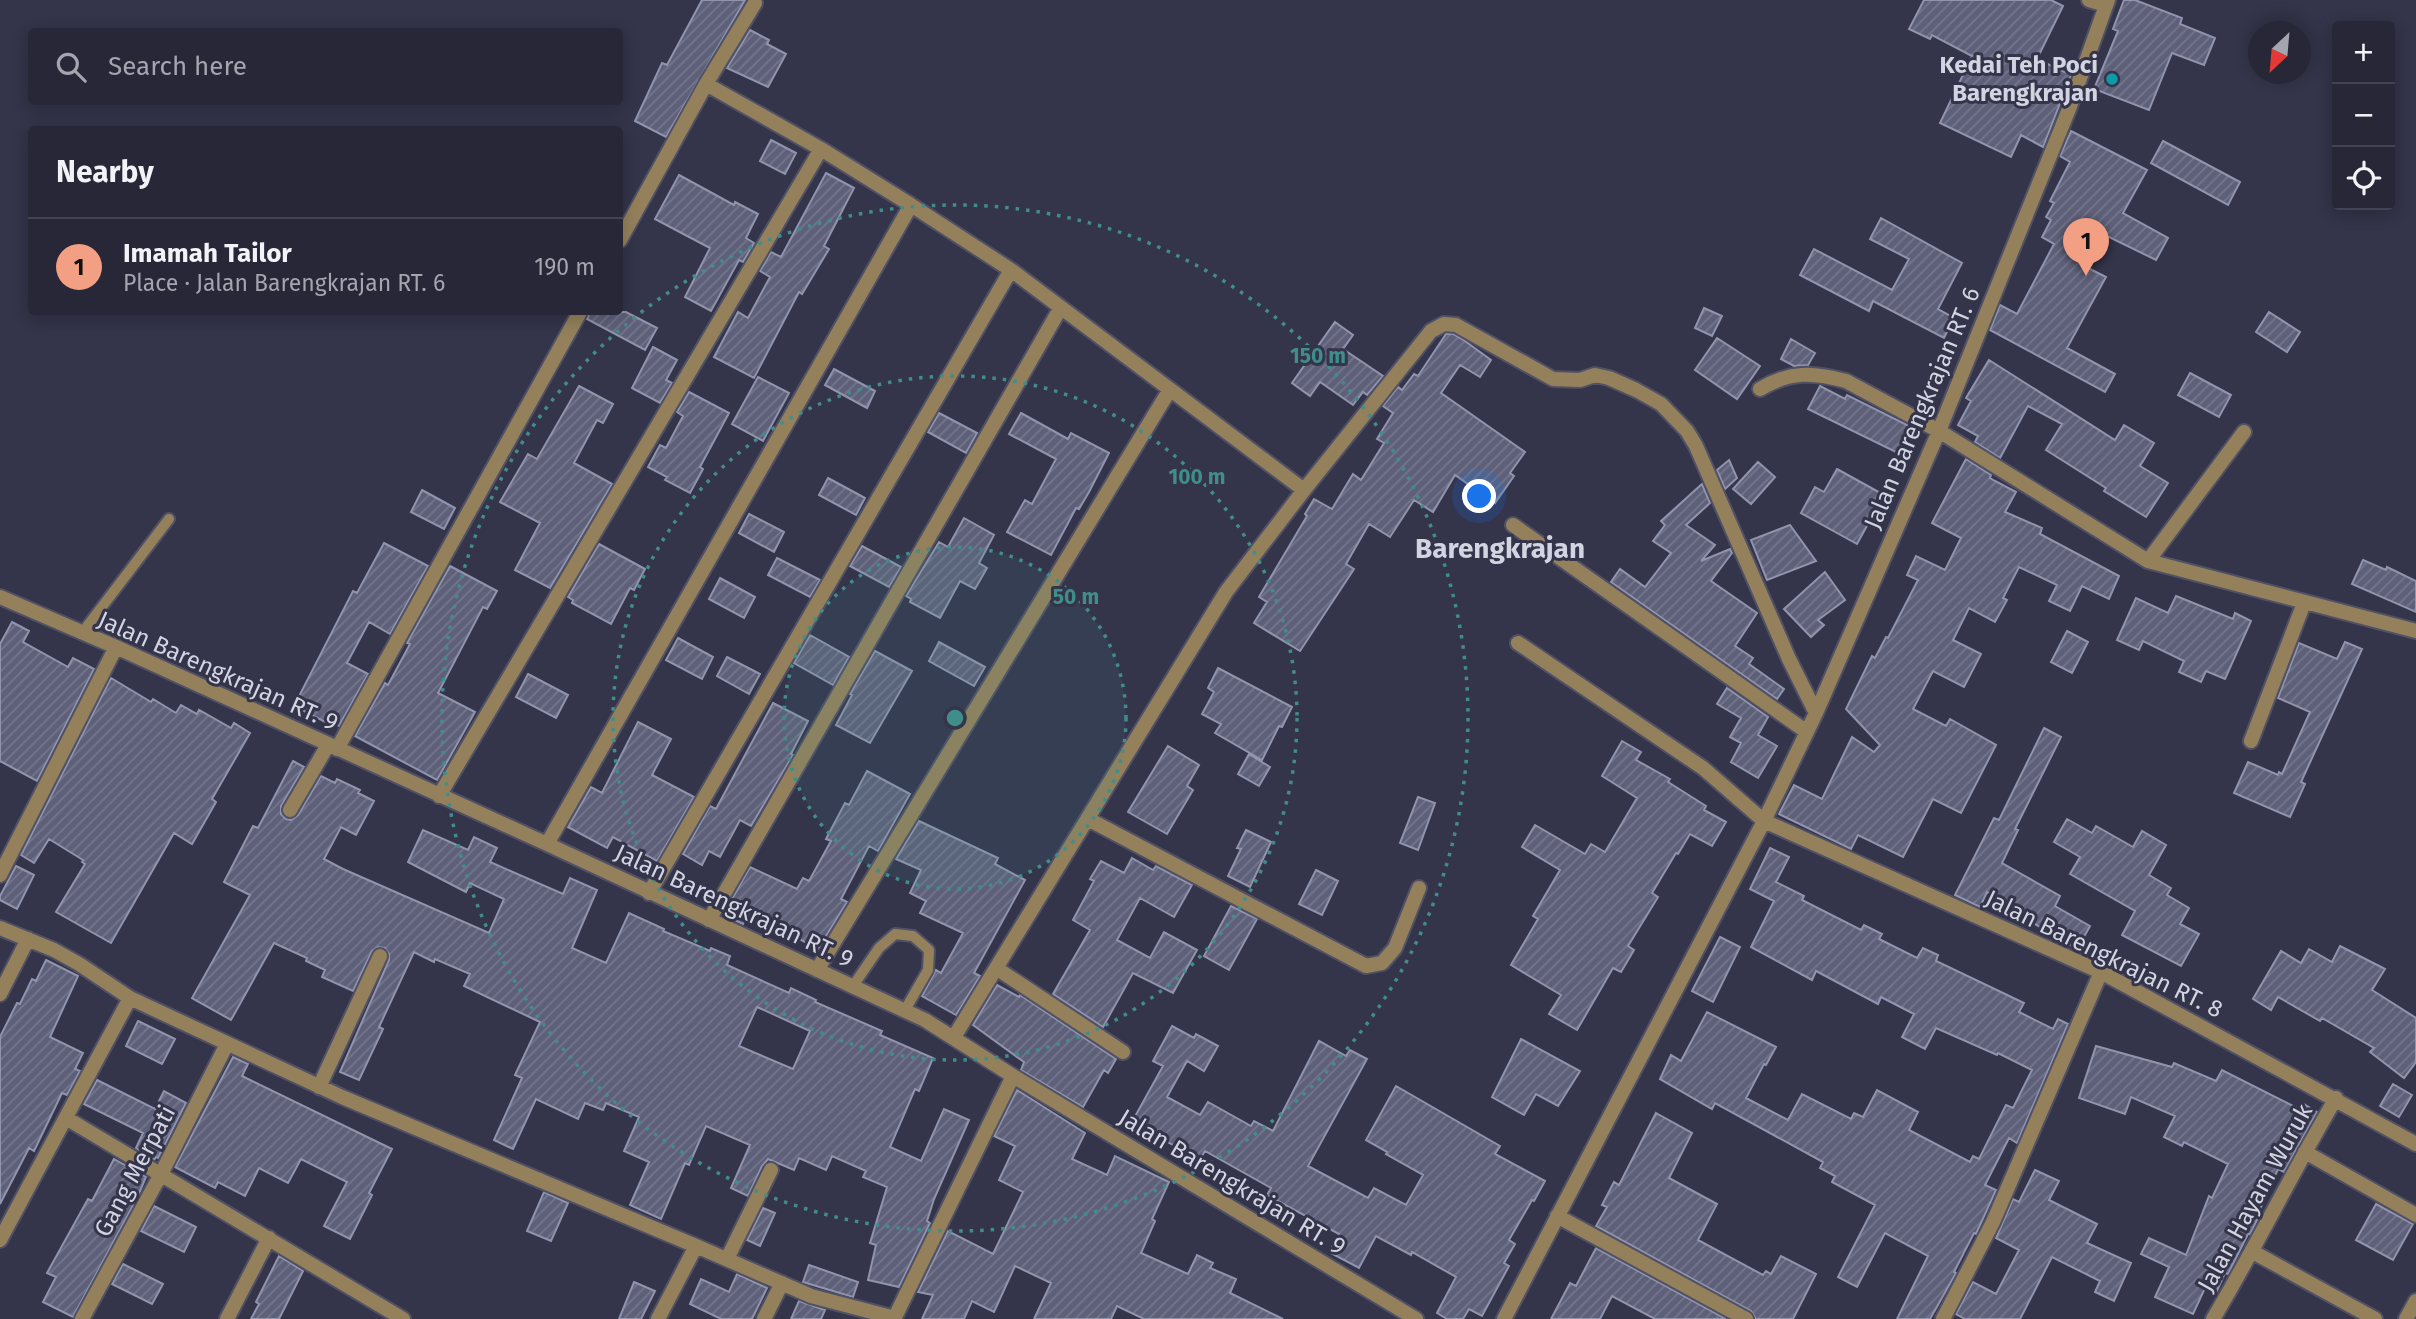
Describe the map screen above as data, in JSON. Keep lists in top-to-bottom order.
{
  "streets": {
    "street": [
      "Jalan Barengkrajan RT. 6",
      "Jalan Barengkrajan RT. 9",
      "Jalan Barengkrajan RT. 8",
      "Gang Merpati",
      "Jalan Hayam Wuruk"
    ]
  },
  "crossings": [
    ["Jalan Barengkrajan RT. 6", "Jalan Barengkrajan RT. 8"],
    ["Jalan Barengkrajan RT. 8", "Jalan Hayam Wuruk"]
  ],
  "districts": ["Barengkrajan"],
  "places": ["Kedai Teh Poci Barengkrajan"],
  "north": "bottom left",
  "page": {
    "map_buttons": ["+", "−"],
    "search": "Search here",
    "heading": "Nearby",
    "list": [
      {
        "mark": "1",
        "name": "Imamah Tailor",
        "note": "Place · Jalan Barengkrajan RT. 6",
        "value": "190 m"
      }
    ],
    "pins": "1"
  },
  "rings": ["150 m", "100 m", "50 m"]
}
